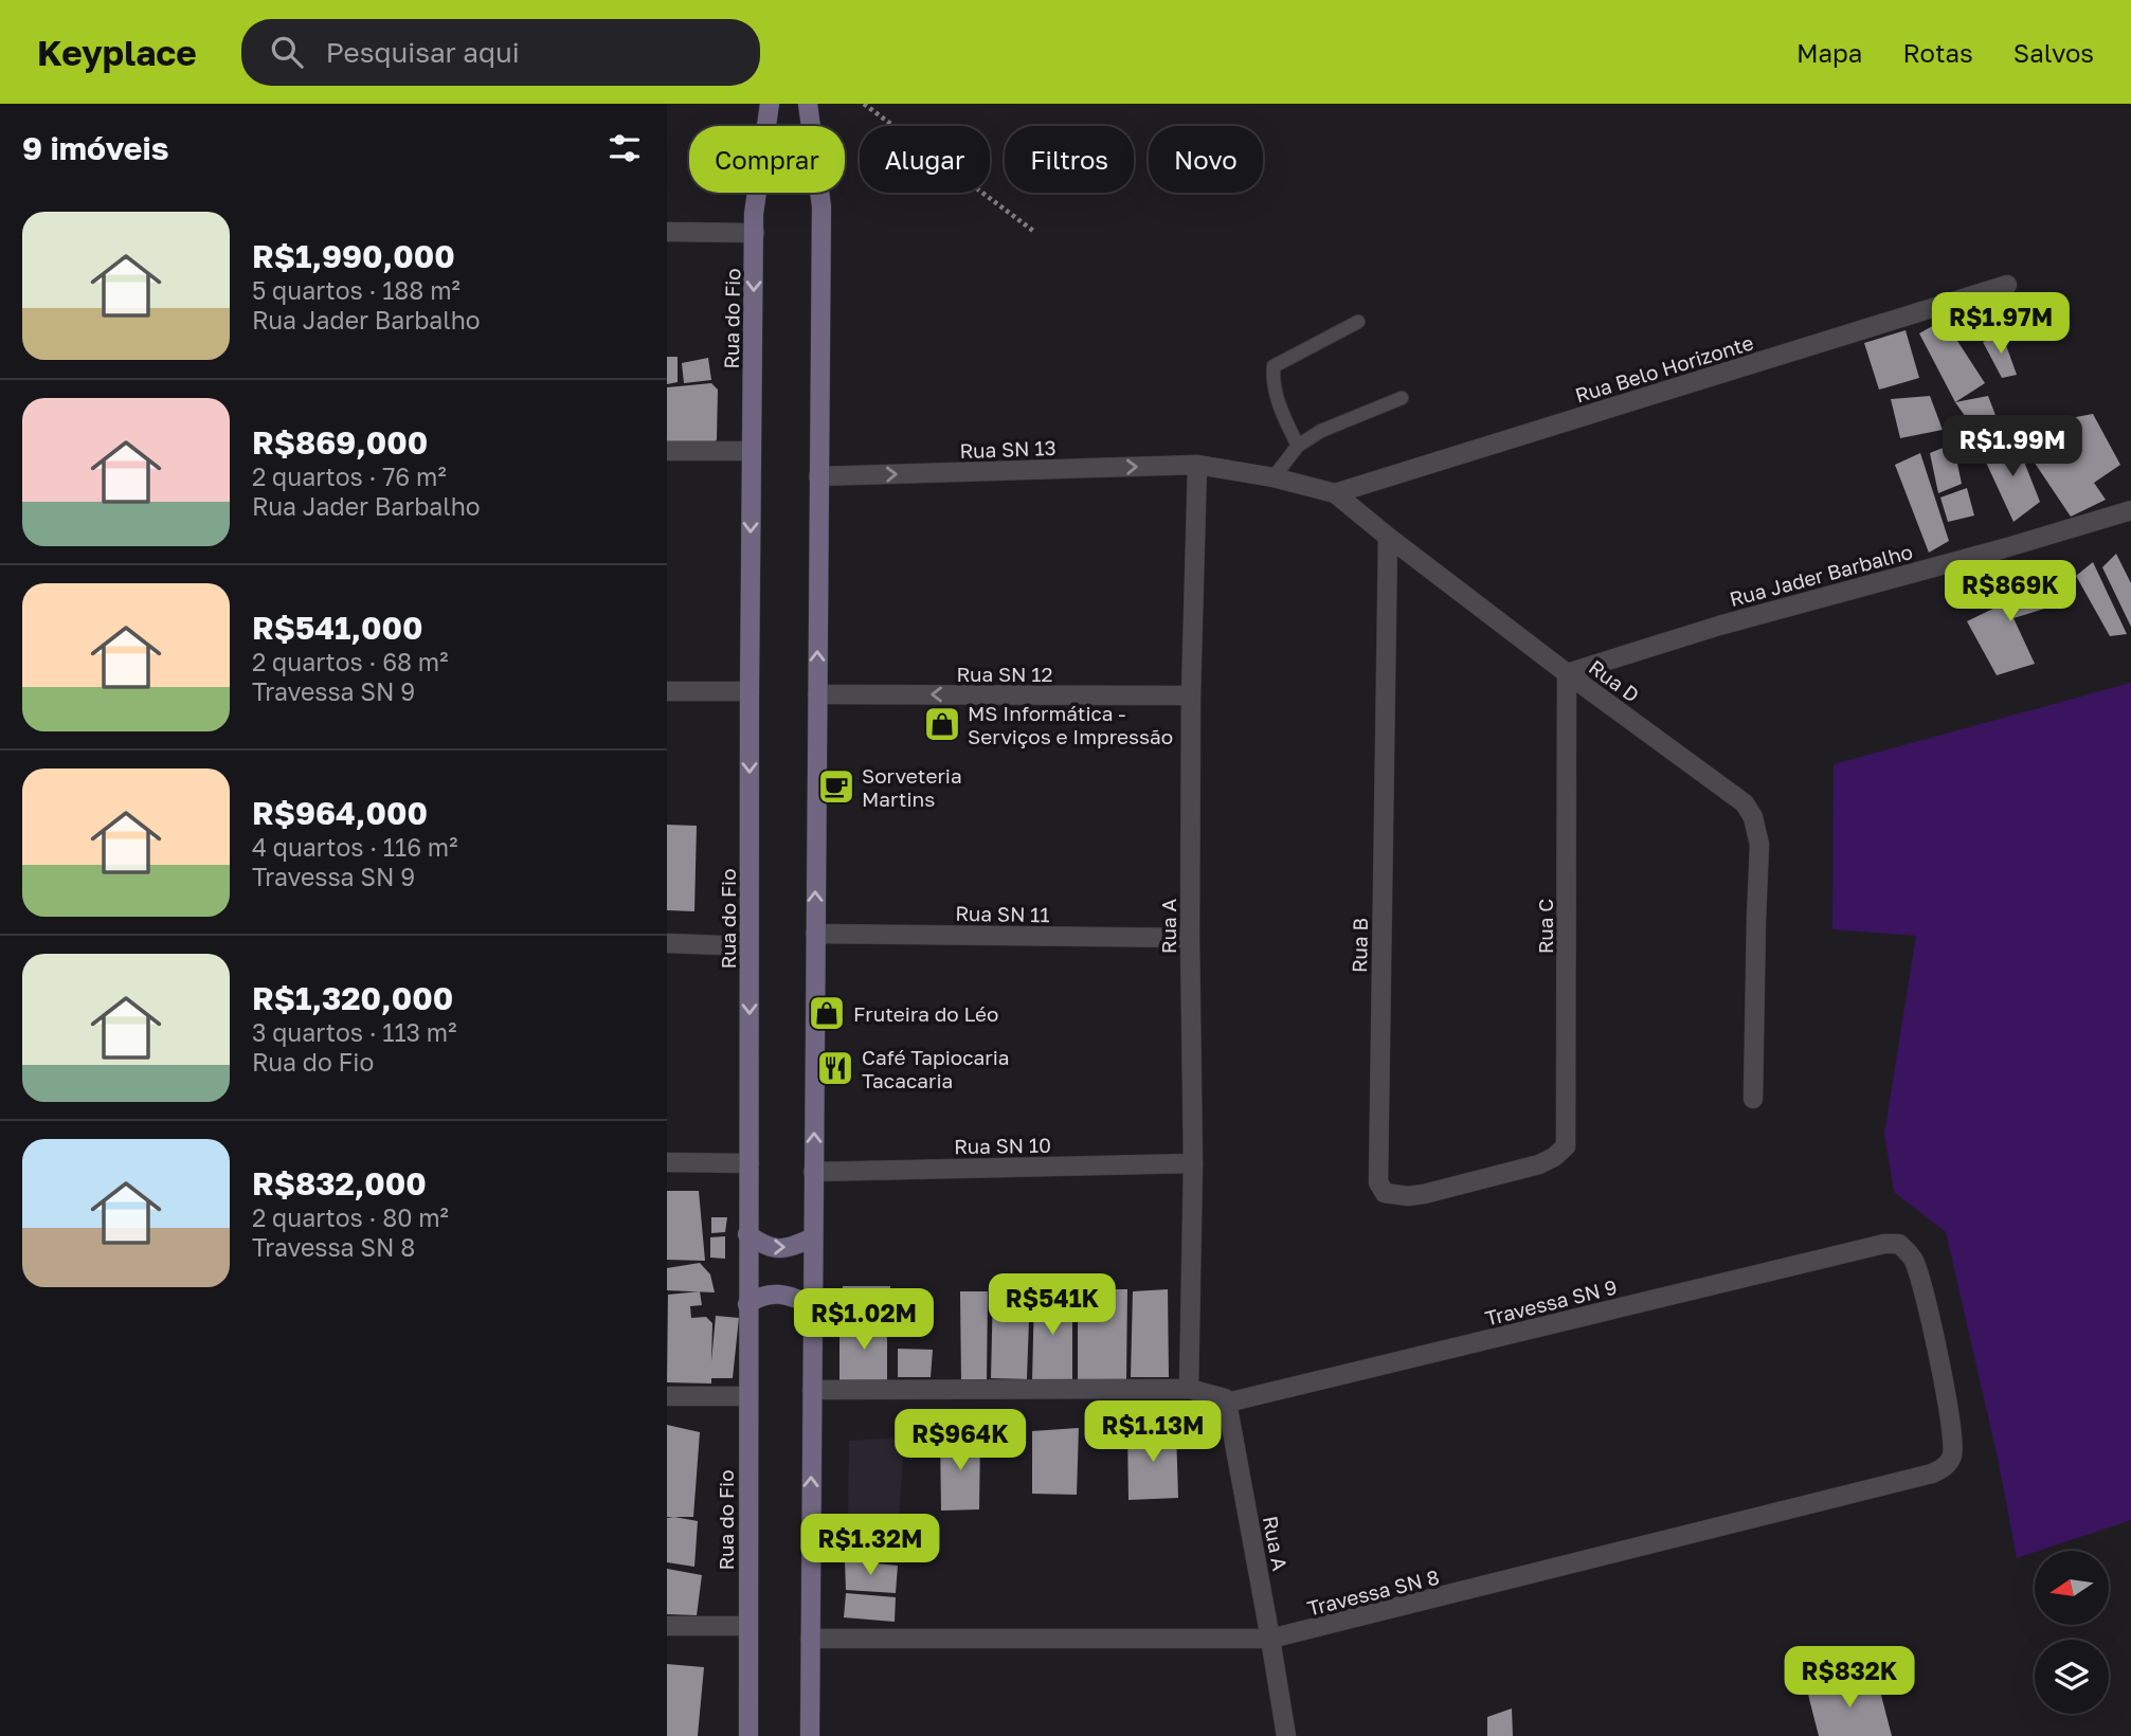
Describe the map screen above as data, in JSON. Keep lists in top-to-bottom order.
{
  "streets": {
    "street": [
      "Rua do Fio",
      "Rua Belo Horizonte",
      "Rua SN 13",
      "Rua Jader Barbalho",
      "Rua SN 12",
      "Rua D",
      "Rua SN 11",
      "Rua A",
      "Rua C",
      "Rua B",
      "Rua SN 10",
      "Travessa SN 9",
      "Travessa SN 8"
    ]
  },
  "crossings": [
    ["Rua Belo Horizonte", "Rua D"],
    ["Rua SN 13", "Rua D"],
    ["Rua SN 13", "Rua A"],
    ["Rua Jader Barbalho", "Rua D"],
    ["Rua Jader Barbalho", "Rua C"],
    ["Rua SN 12", "Rua A"],
    ["Rua D", "Rua A"],
    ["Rua D", "Rua C"],
    ["Rua D", "Rua B"],
    ["Rua SN 11", "Rua A"],
    ["Rua A", "Rua SN 10"],
    ["Rua A", "Travessa SN 9"],
    ["Rua A", "Travessa SN 8"],
    ["Rua C", "Rua B"],
    ["Travessa SN 9", "Travessa SN 8"]
  ],
  "one_way": ["Rua SN 13", "Rua SN 12"],
  "places": {
    "shop": ["MS Informática - Serviços e Impressão", "Fruteira do Léo"],
    "cafe": ["Sorveteria Martins"],
    "restaurant": ["Café Tapiocaria Tacacaria"]
  },
  "north": "left",
  "page": {
    "header": "Keyplace",
    "search": "Pesquisar aqui",
    "nav": ["Mapa", "Rotas", "Salvos"],
    "heading": "9 imóveis",
    "chip": [
      "Comprar",
      "Alugar",
      "Filtros",
      "Novo"
    ],
    "list": [
      {
        "name": "R$1,990,000",
        "note": "5 quartos · 188 m² · Rua Jader Barbalho"
      },
      {
        "name": "R$869,000",
        "note": "2 quartos · 76 m² · Rua Jader Barbalho"
      },
      {
        "name": "R$541,000",
        "note": "2 quartos · 68 m² · Travessa SN 9"
      },
      {
        "name": "R$964,000",
        "note": "4 quartos · 116 m² · Travessa SN 9"
      },
      {
        "name": "R$1,320,000",
        "note": "3 quartos · 113 m² · Rua do Fio"
      },
      {
        "name": "R$832,000",
        "note": "2 quartos · 80 m² · Travessa SN 8"
      }
    ],
    "price": [
      "R$1.97M",
      "R$1.99M",
      "R$869K",
      "R$541K",
      "R$1.02M",
      "R$1.13M",
      "R$964K",
      "R$1.32M",
      "R$832K"
    ]
  }
}
